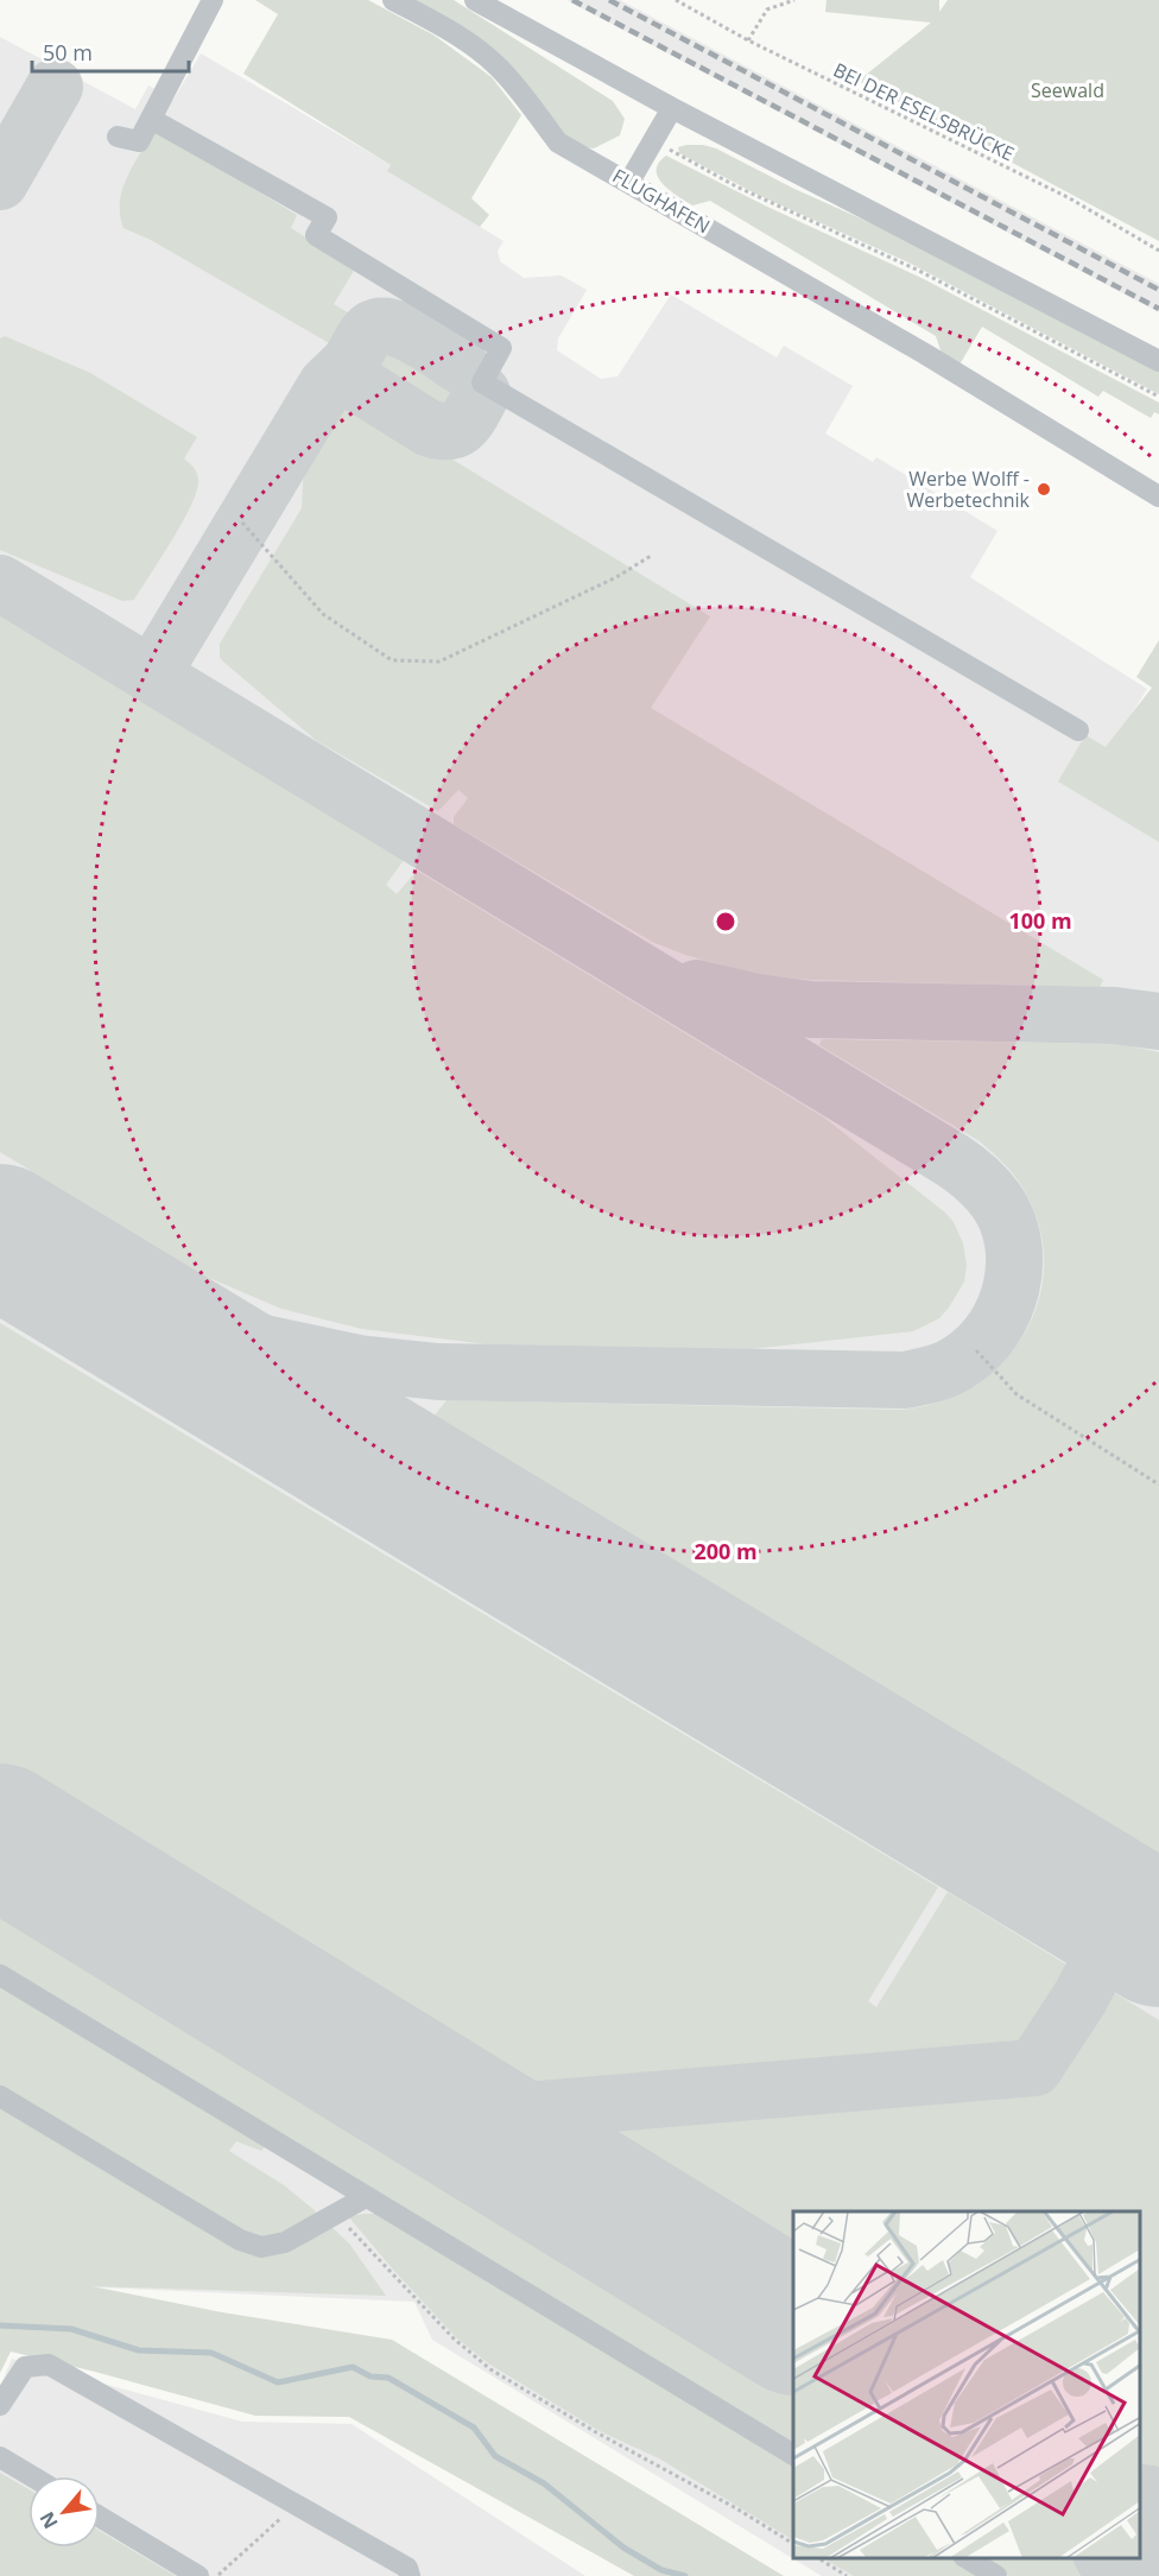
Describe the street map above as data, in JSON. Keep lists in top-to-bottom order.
{
  "streets": {
    "street": ["FLUGHAFEN"],
    "path": ["BEI DER ESELSBRÜCKE"]
  },
  "parks": ["Seewald"],
  "places": ["Werbe Wolff - Werbetechnik"],
  "scale_bar": "50 m",
  "north": "bottom left",
  "rings": ["100 m", "200 m"]
}
